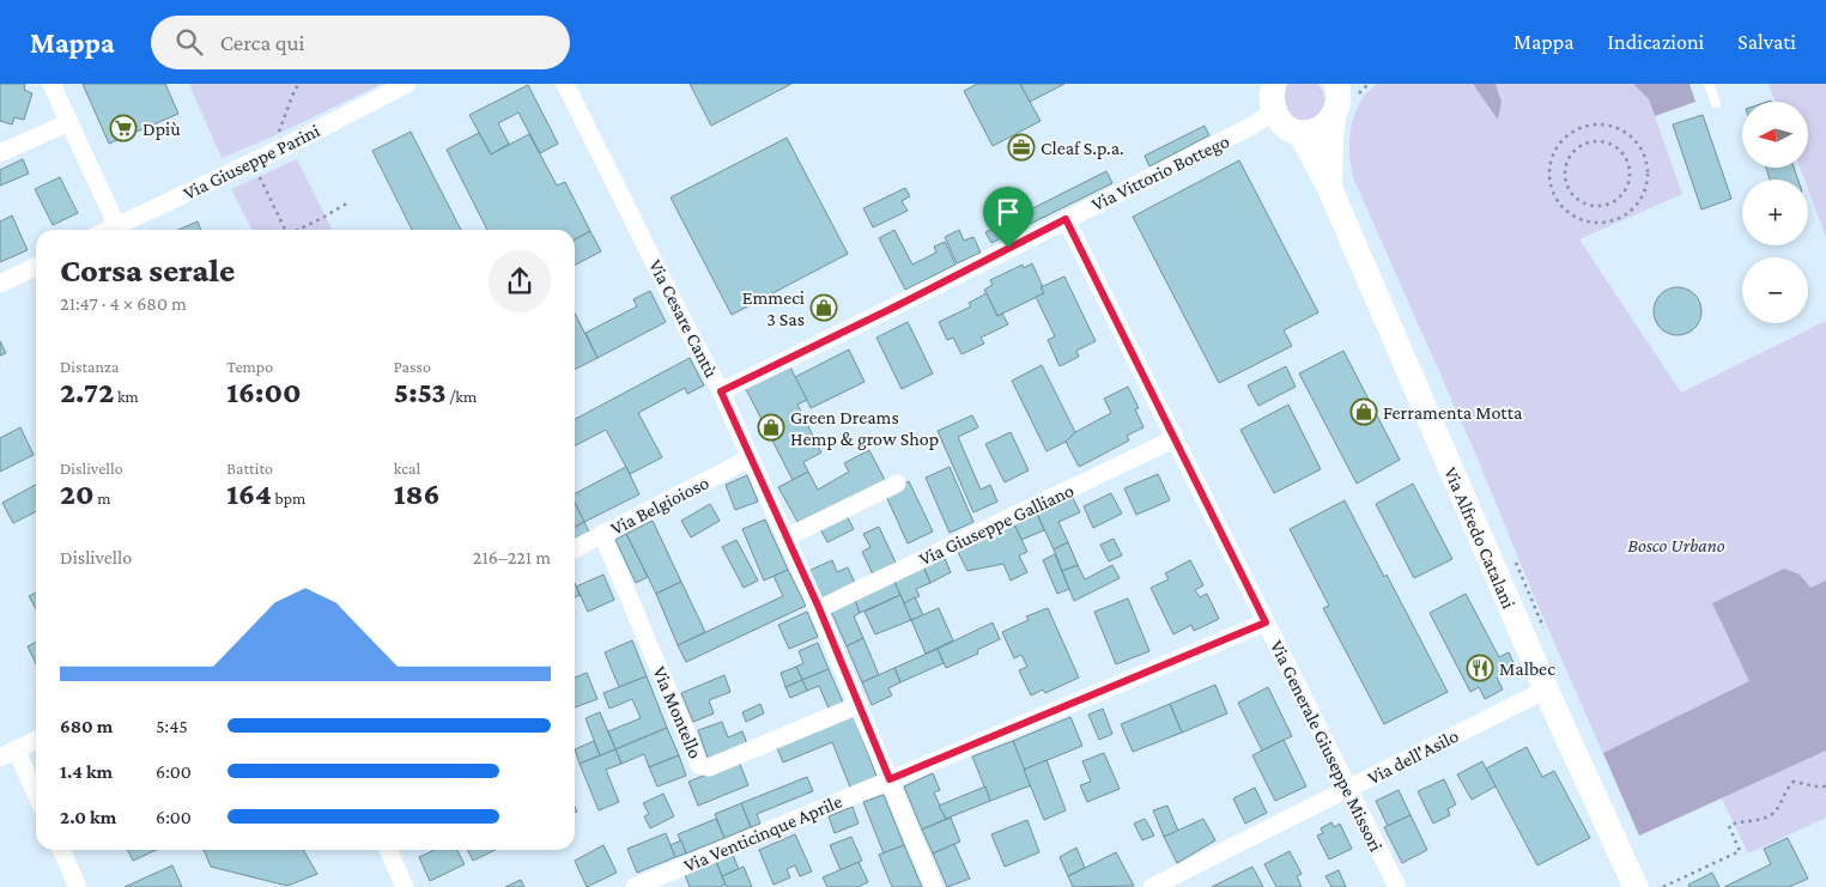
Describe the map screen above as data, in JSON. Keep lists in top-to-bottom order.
{
  "streets": {
    "street": [
      "Via Giuseppe Parini",
      "Via Vittorio Bottego",
      "Via Cesare Cantù",
      "Via Belgioioso",
      "Via Giuseppe Galliano",
      "Via Alfredo Catalani",
      "Via Montello",
      "Via Generale Giuseppe Missori",
      "Via dell'Asilo",
      "Via Venticinque Aprile"
    ]
  },
  "crossings": [
    ["Via Vittorio Bottego", "Via Cesare Cantù"],
    ["Via Vittorio Bottego", "Via Generale Giuseppe Missori"],
    ["Via Cesare Cantù", "Via Belgioioso"],
    ["Via Cesare Cantù", "Via Giuseppe Galliano"],
    ["Via Cesare Cantù", "Via Montello"],
    ["Via Cesare Cantù", "Via Venticinque Aprile"],
    ["Via Belgioioso", "Via Montello"],
    ["Via Giuseppe Galliano", "Via Generale Giuseppe Missori"],
    ["Via Alfredo Catalani", "Via dell'Asilo"],
    ["Via Generale Giuseppe Missori", "Via dell'Asilo"],
    ["Via Generale Giuseppe Missori", "Via Venticinque Aprile"]
  ],
  "parks": ["Bosco Urbano"],
  "places": {
    "supermarket": ["Dpiù"],
    "office": ["Cleaf S.p.a."],
    "shop": ["Emmeci 3 Sas", "Ferramenta Motta", "Green Dreams Hemp & grow Shop"],
    "restaurant": ["Malbec"]
  },
  "north": "left",
  "page": {
    "header": "Mappa",
    "search": "Cerca qui",
    "nav": ["Mappa", "Indicazioni", "Salvati"],
    "map_buttons": ["+", "−"],
    "heading": ["Corsa serale", "21:47 · 4 × 680 m"],
    "stats": [
      ["Distanza", "2.72 km"],
      ["Tempo", "16:00"],
      ["Passo", "5:53 /km"],
      ["Dislivello", "20 m"],
      ["Battito", "164 bpm"],
      ["kcal", "186"]
    ],
    "chart": ["Dislivello", "216–221 m"],
    "list": [
      {
        "name": "680 m",
        "note": "5:45"
      },
      {
        "name": "1.4 km",
        "note": "6:00"
      },
      {
        "name": "2.0 km",
        "note": "6:00"
      }
    ]
  }
}
